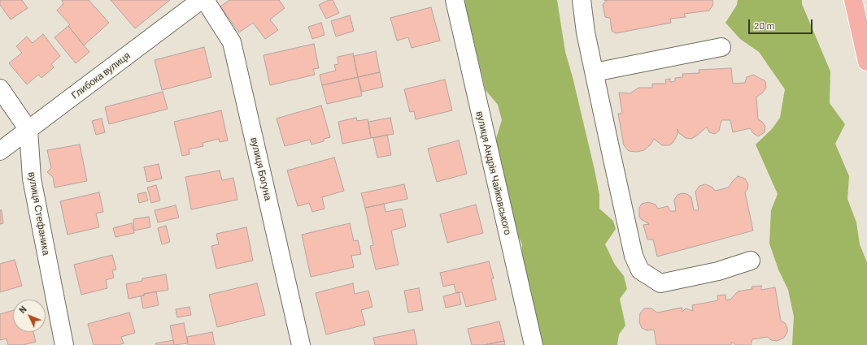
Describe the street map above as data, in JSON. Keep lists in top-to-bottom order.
{
  "streets": {
    "street": [
      "Глибока вулиця",
      "вулиця Богуна",
      "вулиця Андрія Чайковського",
      "вулиця Стефаника"
    ]
  },
  "crossings": [
    ["Глибока вулиця", "вулиця Стефаника"]
  ],
  "scale_bar": "20 m",
  "north": "top left"
}
